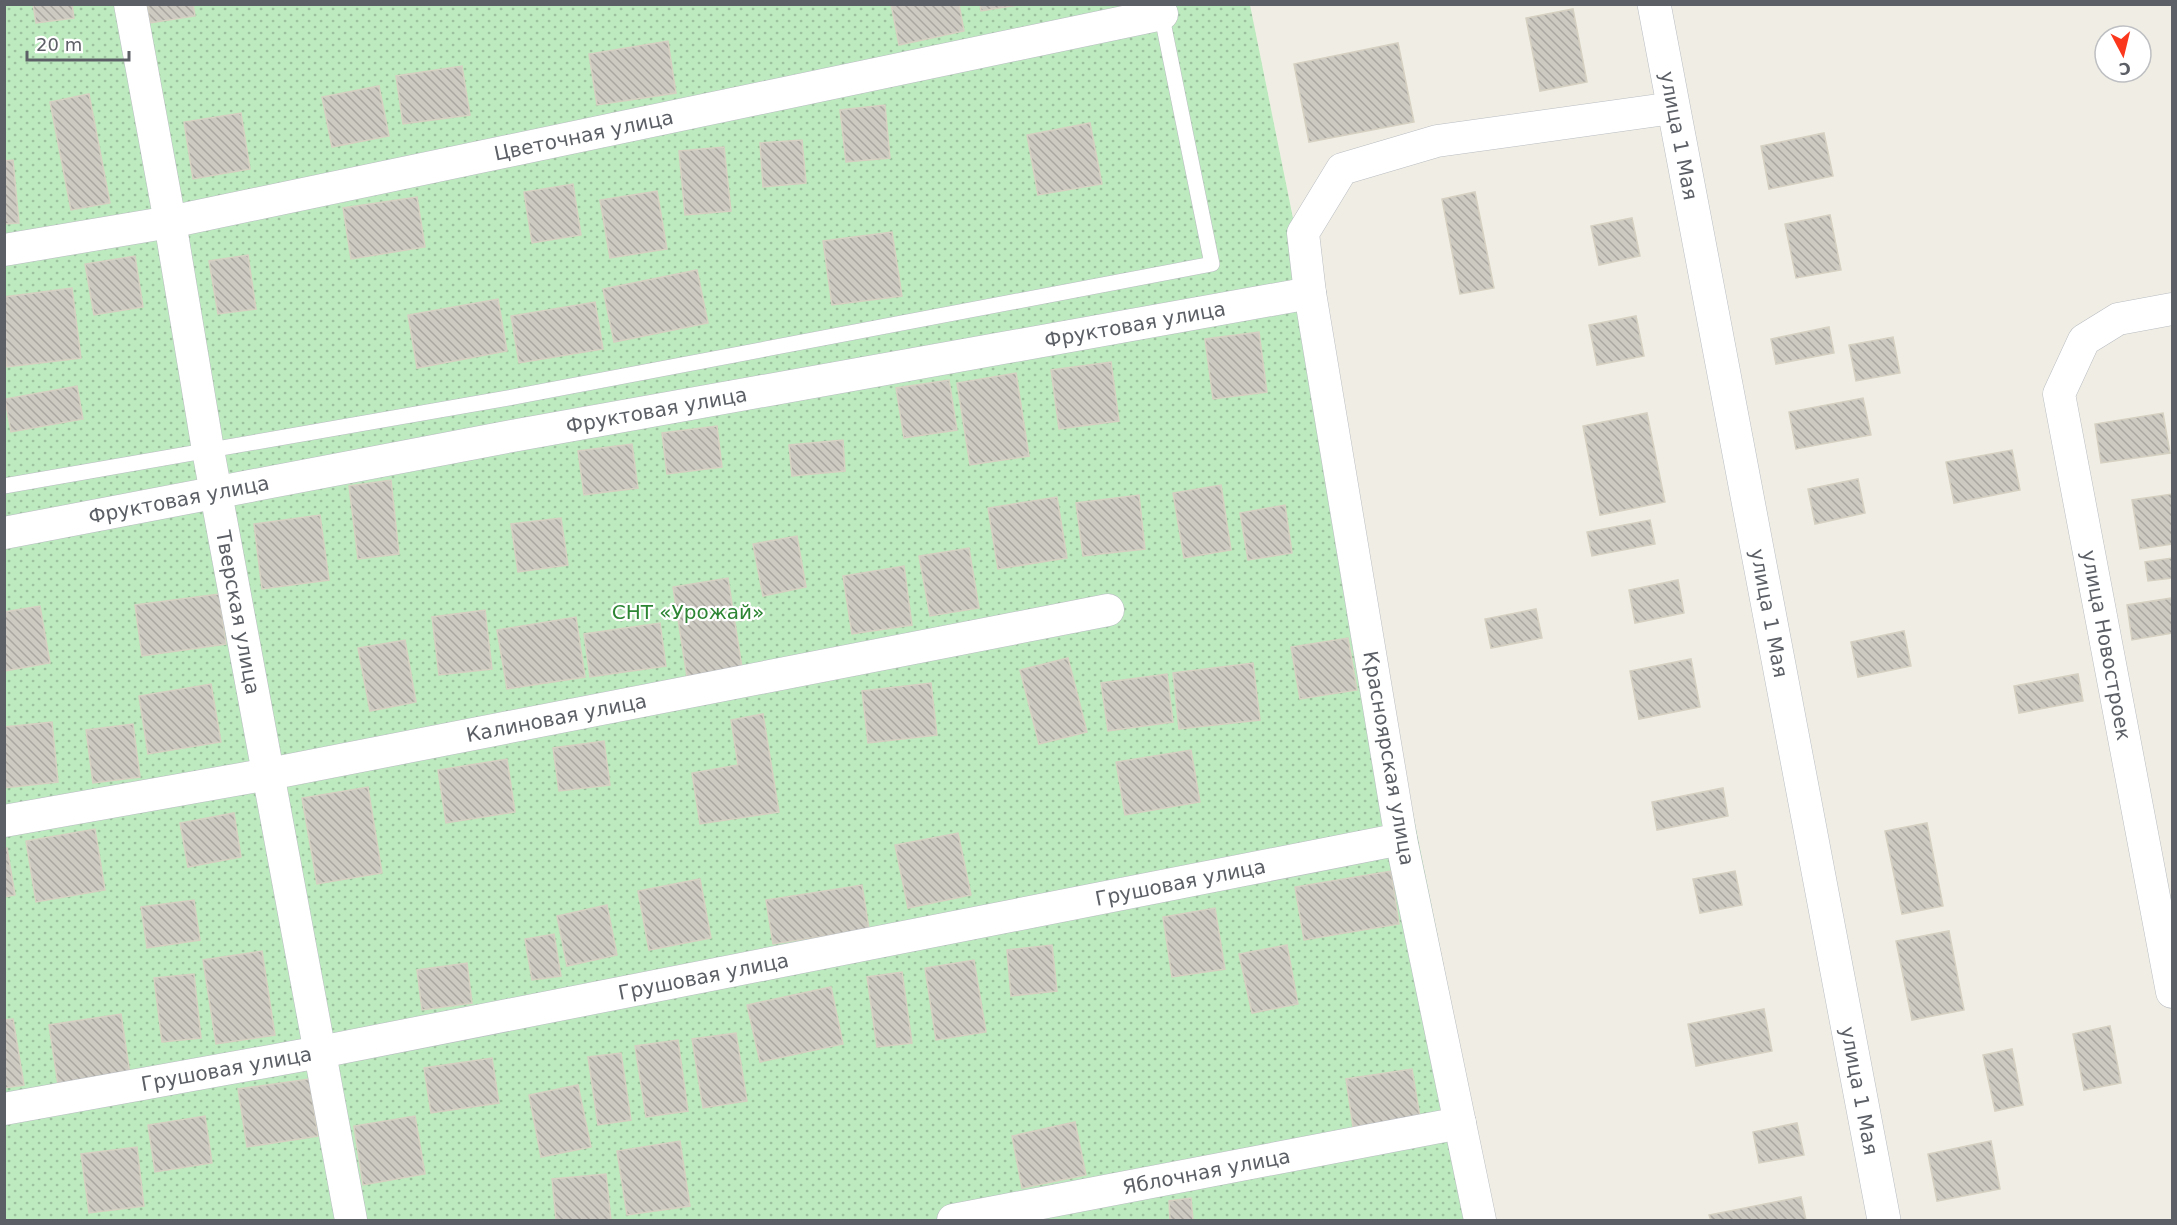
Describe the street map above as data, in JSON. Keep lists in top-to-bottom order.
{
  "streets": {
    "street": [
      "Цветочная улица",
      "улица 1 Мая",
      "Фруктовая улица",
      "Тверская улица",
      "улица Новостроек",
      "Калиновая улица",
      "Красноярская улица",
      "Грушовая улица",
      "Яблочная улица"
    ]
  },
  "crossings": [
    ["Цветочная улица", "Тверская улица"],
    ["улица 1 Мая", "Красноярская улица"],
    ["Фруктовая улица", "Тверская улица"],
    ["Фруктовая улица", "Красноярская улица"],
    ["Тверская улица", "Калиновая улица"],
    ["Тверская улица", "Грушовая улица"],
    ["Красноярская улица", "Грушовая улица"],
    ["Красноярская улица", "Яблочная улица"]
  ],
  "parks": ["СНТ «Урожай»"],
  "scale_bar": "20 m",
  "north": "bottom"
}
